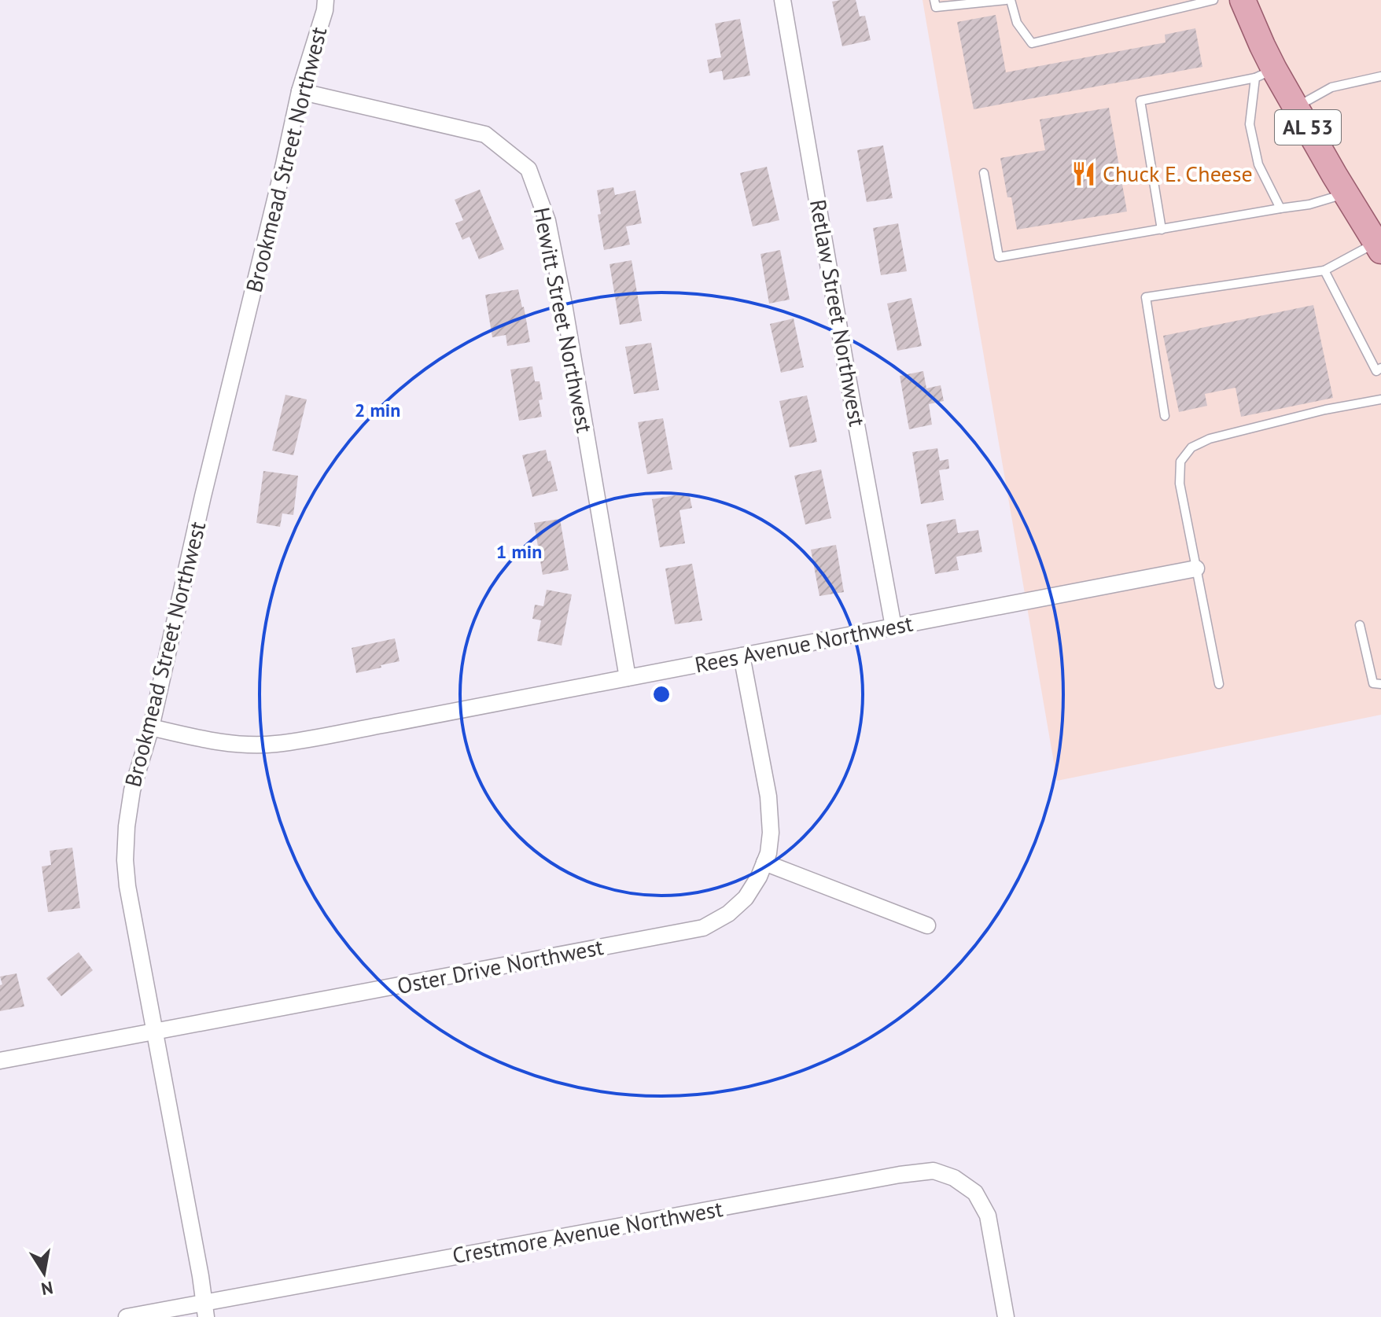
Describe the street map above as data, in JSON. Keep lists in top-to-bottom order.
{
  "streets": {
    "main road": ["AL 53"],
    "street": [
      "Brookmead Street Northwest",
      "Retlaw Street Northwest",
      "Hewitt Street Northwest",
      "Rees Avenue Northwest",
      "Oster Drive Northwest",
      "Crestmore Avenue Northwest"
    ]
  },
  "crossings": [
    ["Brookmead Street Northwest", "Hewitt Street Northwest"],
    ["Brookmead Street Northwest", "Rees Avenue Northwest"],
    ["Brookmead Street Northwest", "Oster Drive Northwest"],
    ["Brookmead Street Northwest", "Crestmore Avenue Northwest"],
    ["Retlaw Street Northwest", "Rees Avenue Northwest"],
    ["Hewitt Street Northwest", "Rees Avenue Northwest"],
    ["Rees Avenue Northwest", "Oster Drive Northwest"]
  ],
  "places": {
    "restaurant": ["Chuck E. Cheese"]
  },
  "north": "bottom",
  "rings": ["2 min", "1 min"]
}
